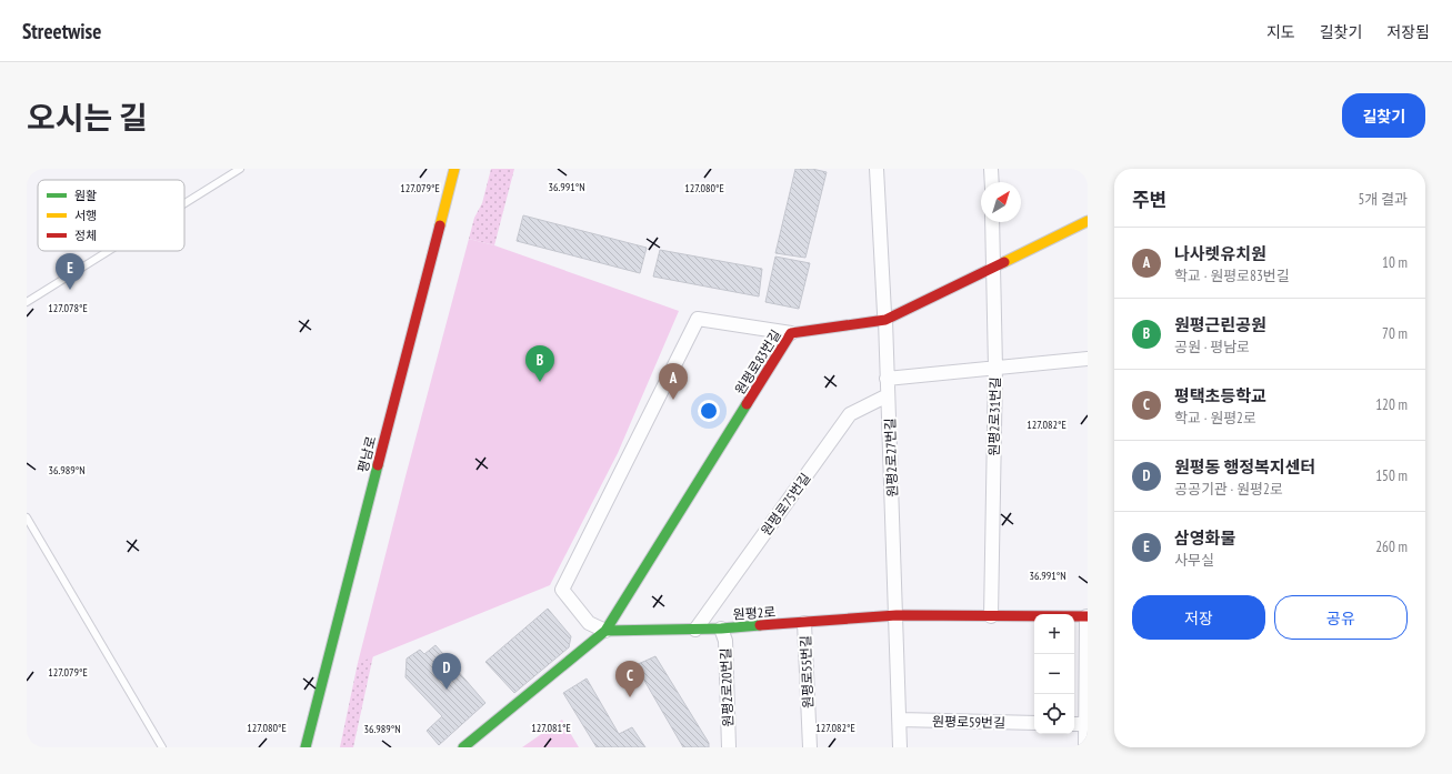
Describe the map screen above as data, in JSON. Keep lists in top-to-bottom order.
{
  "streets": {
    "street": [
      "원평로83번길",
      "원평2로31번길",
      "평남로",
      "원평2로27번길",
      "원평로75번길",
      "원평2로",
      "원평로55번길",
      "원평2로20번길",
      "원평로59번길"
    ]
  },
  "crossings": [
    ["원평로83번길", "원평2로31번길"],
    ["원평로83번길", "원평2로27번길"],
    ["원평로83번길", "원평2로"],
    ["원평2로31번길", "원평2로"],
    ["원평2로27번길", "원평로75번길"],
    ["원평2로27번길", "원평2로"],
    ["원평2로27번길", "원평로59번길"],
    ["원평로75번길", "원평2로"],
    ["원평2로", "원평로55번길"],
    ["원평2로", "원평2로20번길"]
  ],
  "legend": ["원활", "서행", "정체"],
  "north": "top right",
  "page": {
    "header": "Streetwise",
    "nav": ["지도", "길찾기", "저장됨"],
    "title": "오시는 길",
    "buttons": [
      "길찾기",
      ["저장", "공유"]
    ],
    "heading": ["주변", "5개 결과"],
    "list": [
      {
        "mark": "A",
        "name": "나사렛유치원",
        "note": "학교 · 원평로83번길",
        "value": "10 m"
      },
      {
        "mark": "B",
        "name": "원평근린공원",
        "note": "공원 · 평남로",
        "value": "70 m"
      },
      {
        "mark": "C",
        "name": "평택초등학교",
        "note": "학교 · 원평2로",
        "value": "120 m"
      },
      {
        "mark": "D",
        "name": "원평동 행정복지센터",
        "note": "공공기관 · 원평2로",
        "value": "150 m"
      },
      {
        "mark": "E",
        "name": "삼영화물",
        "note": "사무실",
        "value": "260 m"
      }
    ],
    "pins": [
      "E",
      "B",
      "A",
      "D",
      "C"
    ],
    "map_buttons": ["+", "−"]
  },
  "coordinates": [
    "36.991°N",
    "127.080°E",
    "127.079°E",
    "127.078°E",
    "127.082°E",
    "36.989°N",
    "127.081°E"
  ]
}
